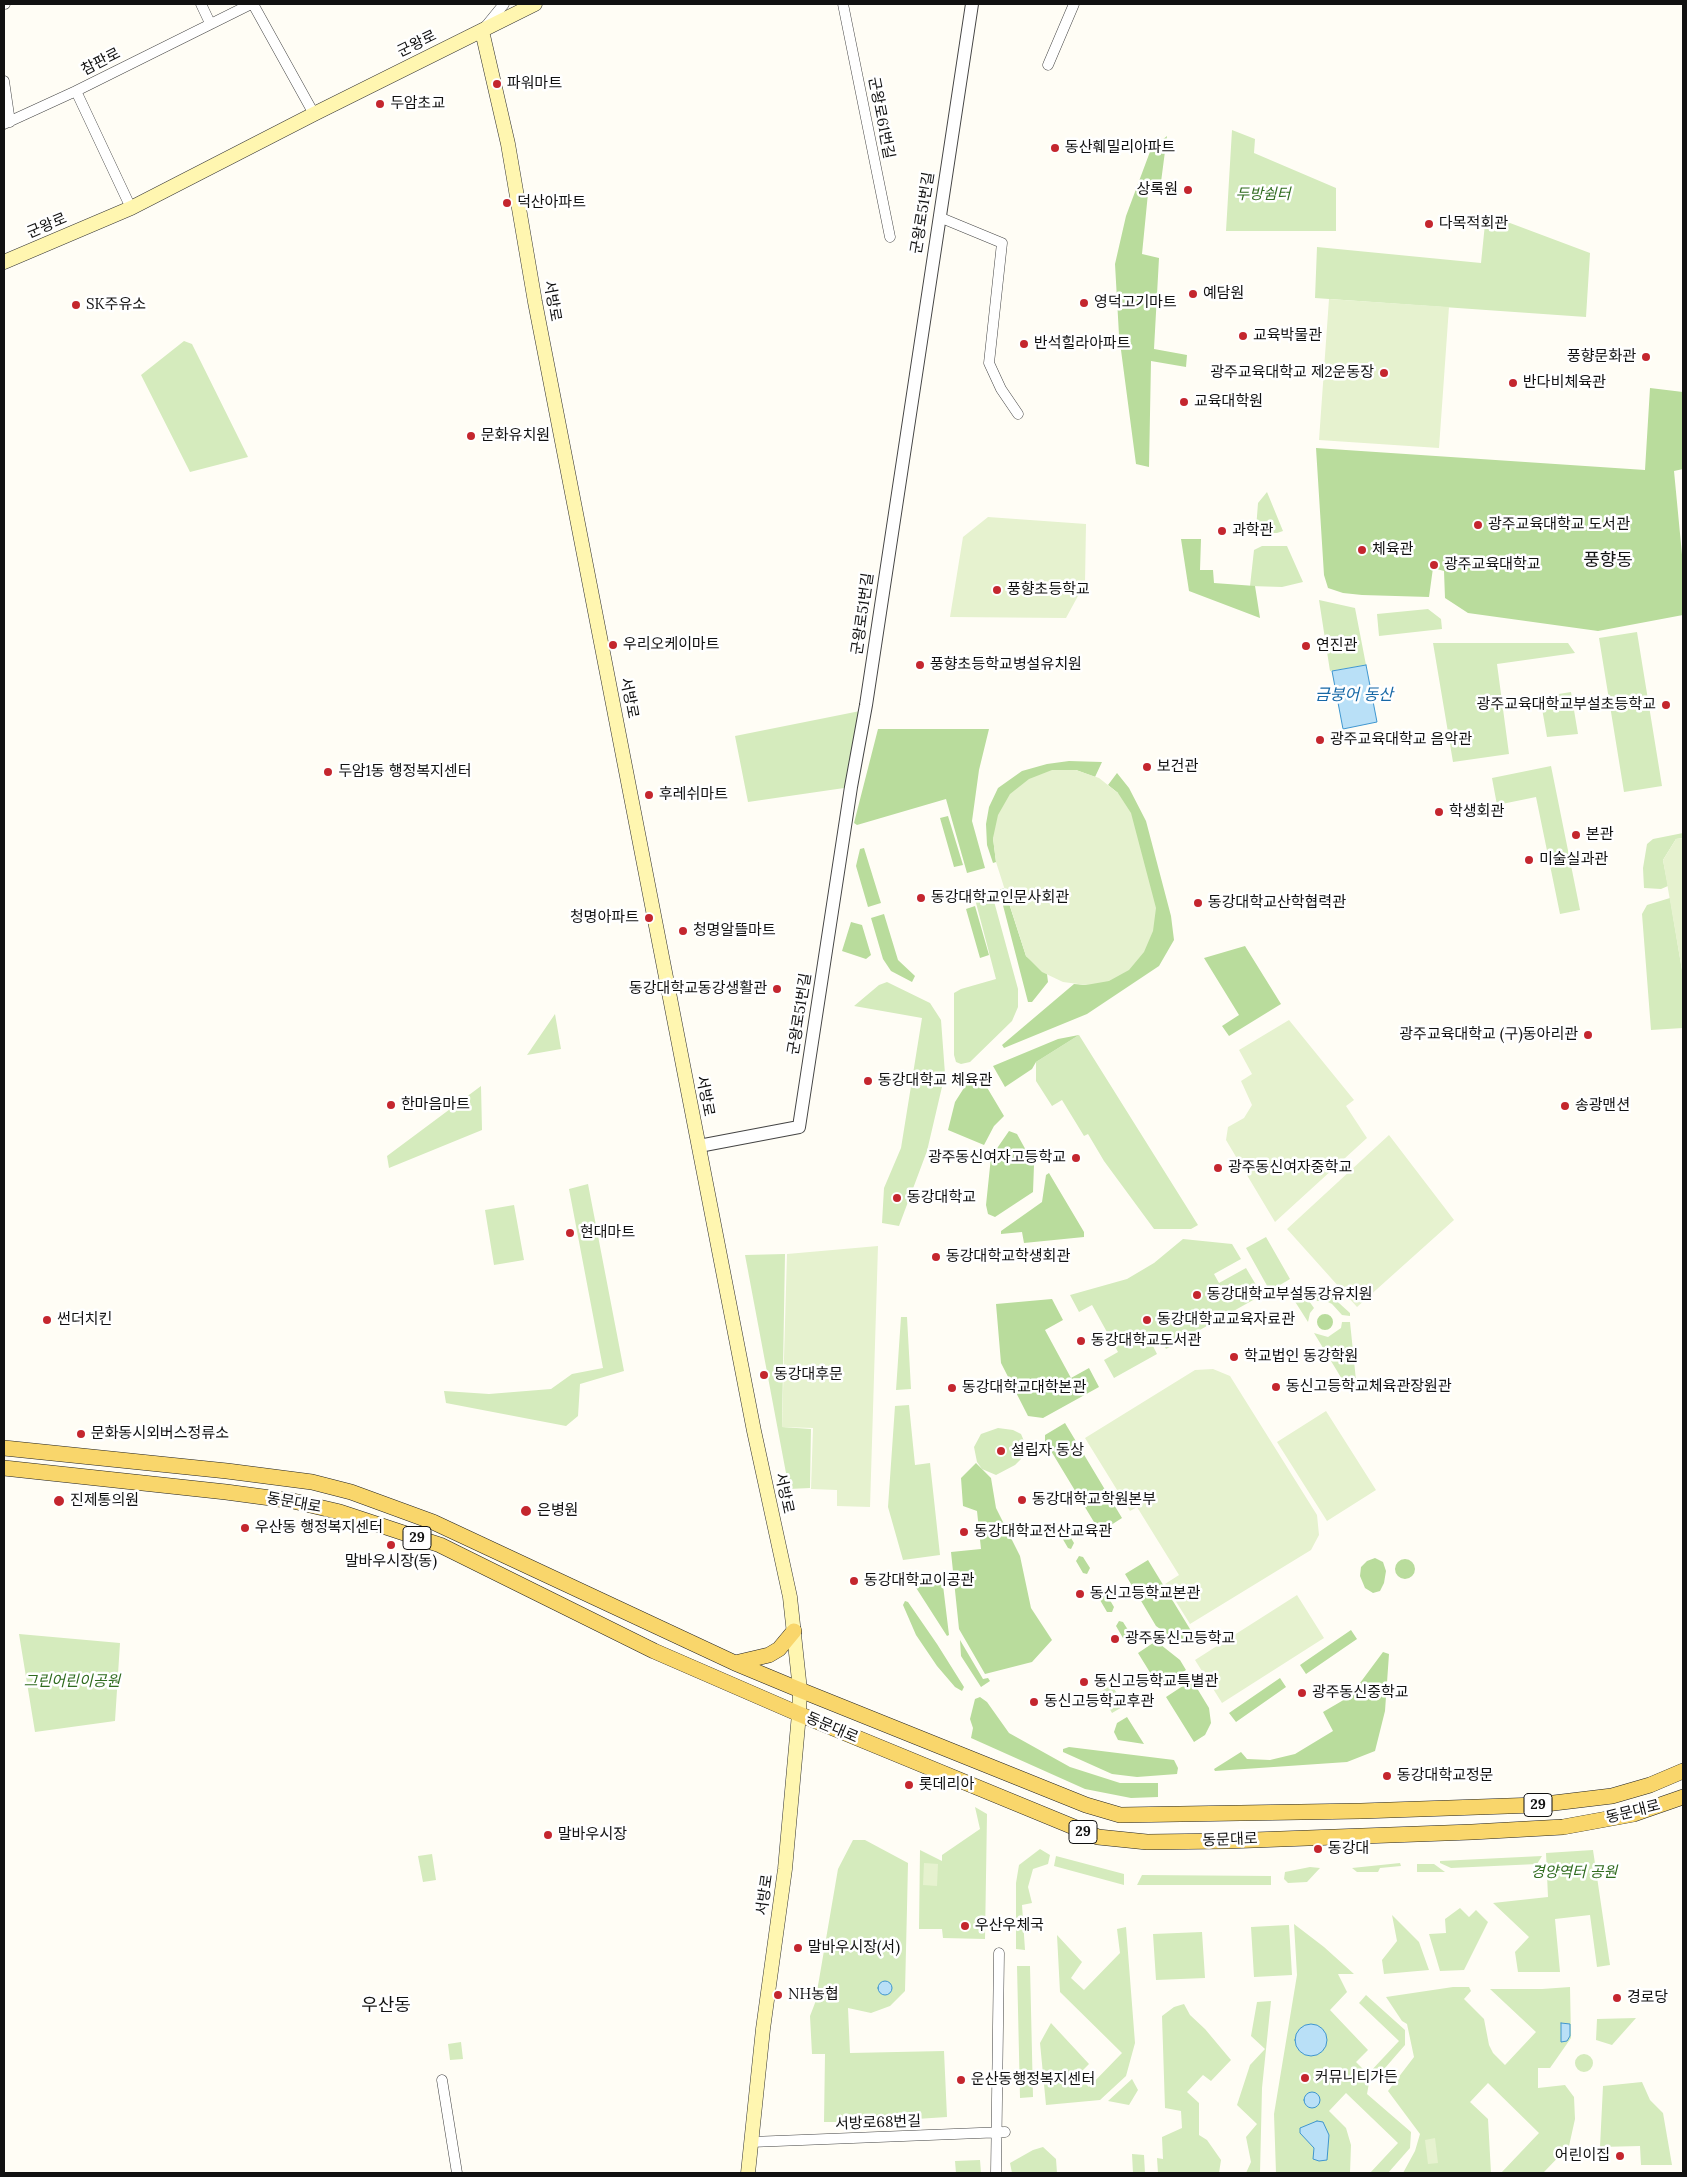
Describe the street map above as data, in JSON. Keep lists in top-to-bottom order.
{
  "streets": {
    "main road": [
      "군왕로",
      "서방로",
      "동문대로",
      "29"
    ],
    "street": [
      "참판로",
      "군왕로61번길",
      "군왕로51번길",
      "서방로68번길"
    ]
  },
  "crossings": [
    ["군왕로", "서방로"],
    ["군왕로51번길", "서방로"],
    ["서방로", "동문대로"],
    ["서방로", "서방로68번길"]
  ],
  "districts": ["풍향동", "우산동"],
  "water": ["금붕어 동산"],
  "parks": ["두방쉼터", "그린어린이공원", "경양역터 공원"],
  "places": [
    "파워마트",
    "두암초교",
    "동산훼밀리아파트",
    "상록원",
    "덕산아파트",
    "다목적회관",
    "예담원",
    "영덕고기마트",
    "SK주유소",
    "교육박물관",
    "반석힐라아파트",
    "풍향문화관",
    "광주교육대학교 제2운동장",
    "반다비체육관",
    "교육대학원",
    "문화유치원",
    "광주교육대학교 도서관",
    "과학관",
    "체육관",
    "광주교육대학교",
    "풍향초등학교",
    "우리오케이마트",
    "연진관",
    "풍향초등학교병설유치원",
    "광주교육대학교부설초등학교",
    "광주교육대학교 음악관",
    "보건관",
    "두암1동 행정복지센터",
    "후레쉬마트",
    "학생회관",
    "본관",
    "미술실과관",
    "동강대학교인문사회관",
    "동강대학교산학협력관",
    "청명아파트",
    "청명알뜰마트",
    "동강대학교동강생활관",
    "광주교육대학교 (구)동아리관",
    "동강대학교 체육관",
    "한마음마트",
    "송광맨션",
    "광주동신여자고등학교",
    "광주동신여자중학교",
    "동강대학교",
    "현대마트",
    "동강대학교학생회관",
    "동강대학교부설동강유치원",
    "썬더치킨",
    "동강대학교교육자료관",
    "동강대학교도서관",
    "학교법인 동강학원",
    "동강대후문",
    "동신고등학교체육관장원관",
    "동강대학교대학본관",
    "문화동시외버스정류소",
    "설립자 동상",
    "동강대학교학원본부",
    "진제통의원",
    "은병원",
    "우산동 행정복지센터",
    "동강대학교전산교육관",
    "말바우시장(동)",
    "동강대학교이공관",
    "동신고등학교본관",
    "광주동신고등학교",
    "동신고등학교특별관",
    "광주동신중학교",
    "동신고등학교후관",
    "동강대학교정문",
    "롯데리아",
    "말바우시장",
    "동강대",
    "우산우체국",
    "말바우시장(서)",
    "NH농협",
    "경로당",
    "커뮤니티가든",
    "운산동행정복지센터",
    "어린이집"
  ]
}
